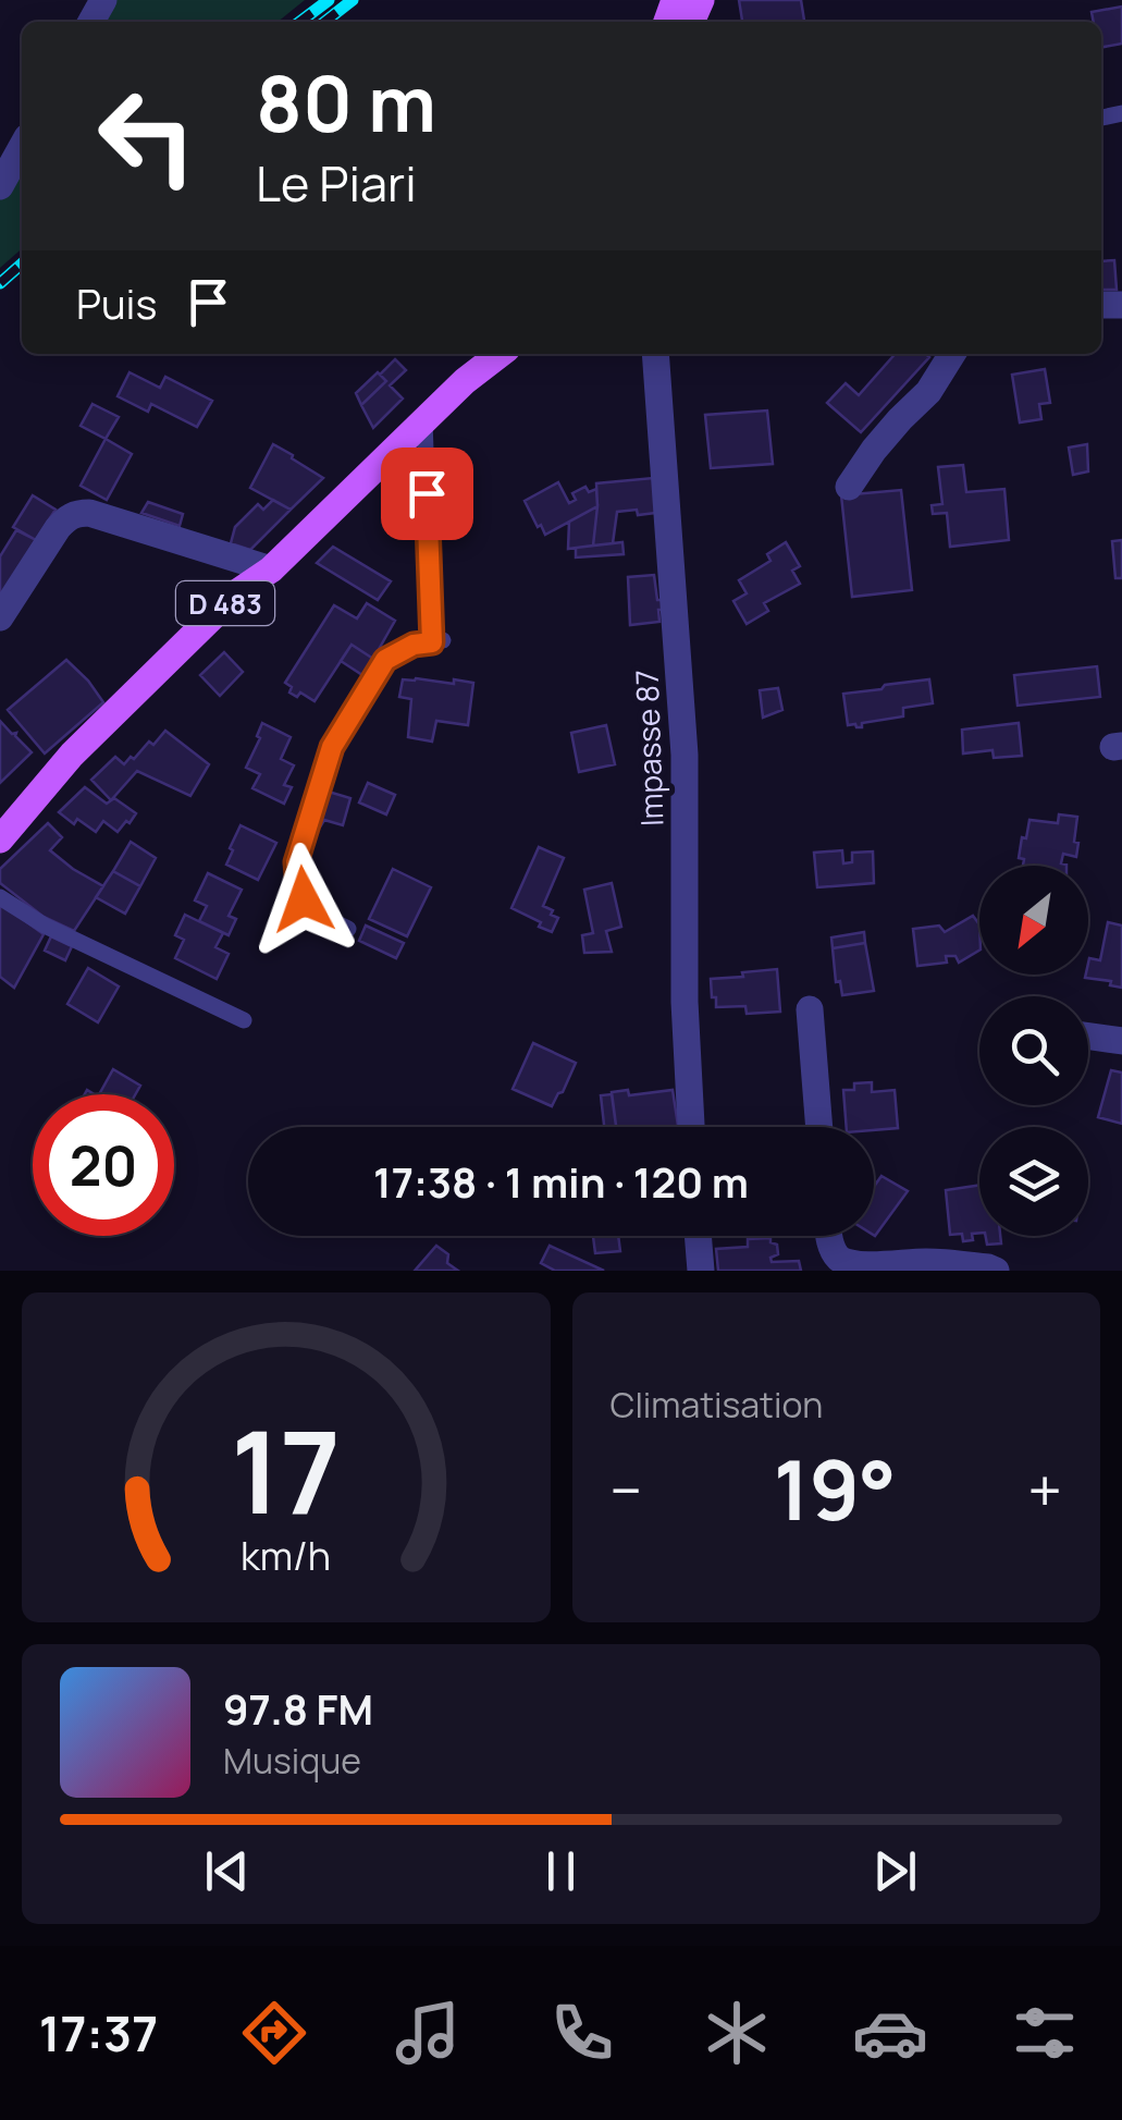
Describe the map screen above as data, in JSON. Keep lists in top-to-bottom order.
{
  "streets": {
    "main road": ["D 483"],
    "street": ["Impasse 87"]
  },
  "north": "bottom left",
  "page": {
    "turn": ["80 m", "Le Piari"],
    "then": "Puis",
    "limit": "20",
    "trip": "17:38 · 1 min · 120 m",
    "tile": "Climatisation",
    "heat": ["−", "19°", "+"],
    "song": ["97.8 FM", "Musique"],
    "tabs": "17:37",
    "gauge": ["17", "km/h"]
  }
}
